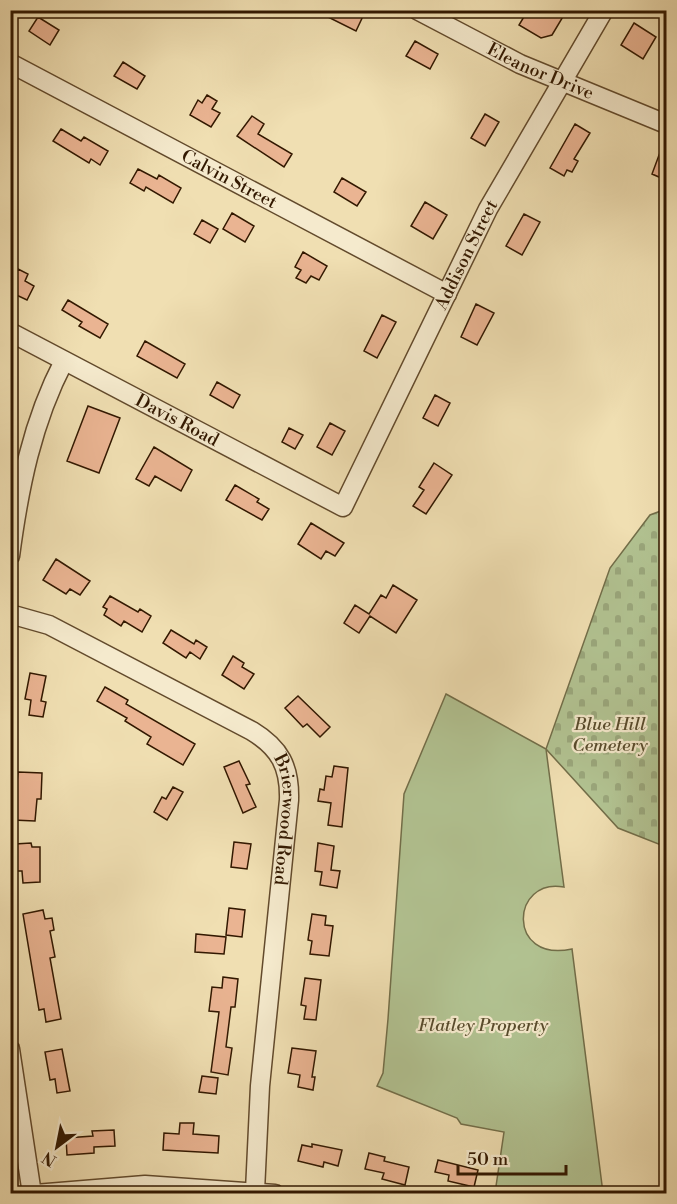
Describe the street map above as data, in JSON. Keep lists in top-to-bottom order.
{
  "streets": {
    "street": [
      "Eleanor Drive",
      "Calvin Street",
      "Addison Street",
      "Davis Road",
      "Brierwood Road"
    ]
  },
  "crossings": [
    ["Eleanor Drive", "Addison Street"],
    ["Calvin Street", "Addison Street"],
    ["Addison Street", "Davis Road"]
  ],
  "parks": ["Blue Hill Cemetery", "Flatley Property"],
  "scale_bar": "50 m",
  "north": "bottom left"
}
